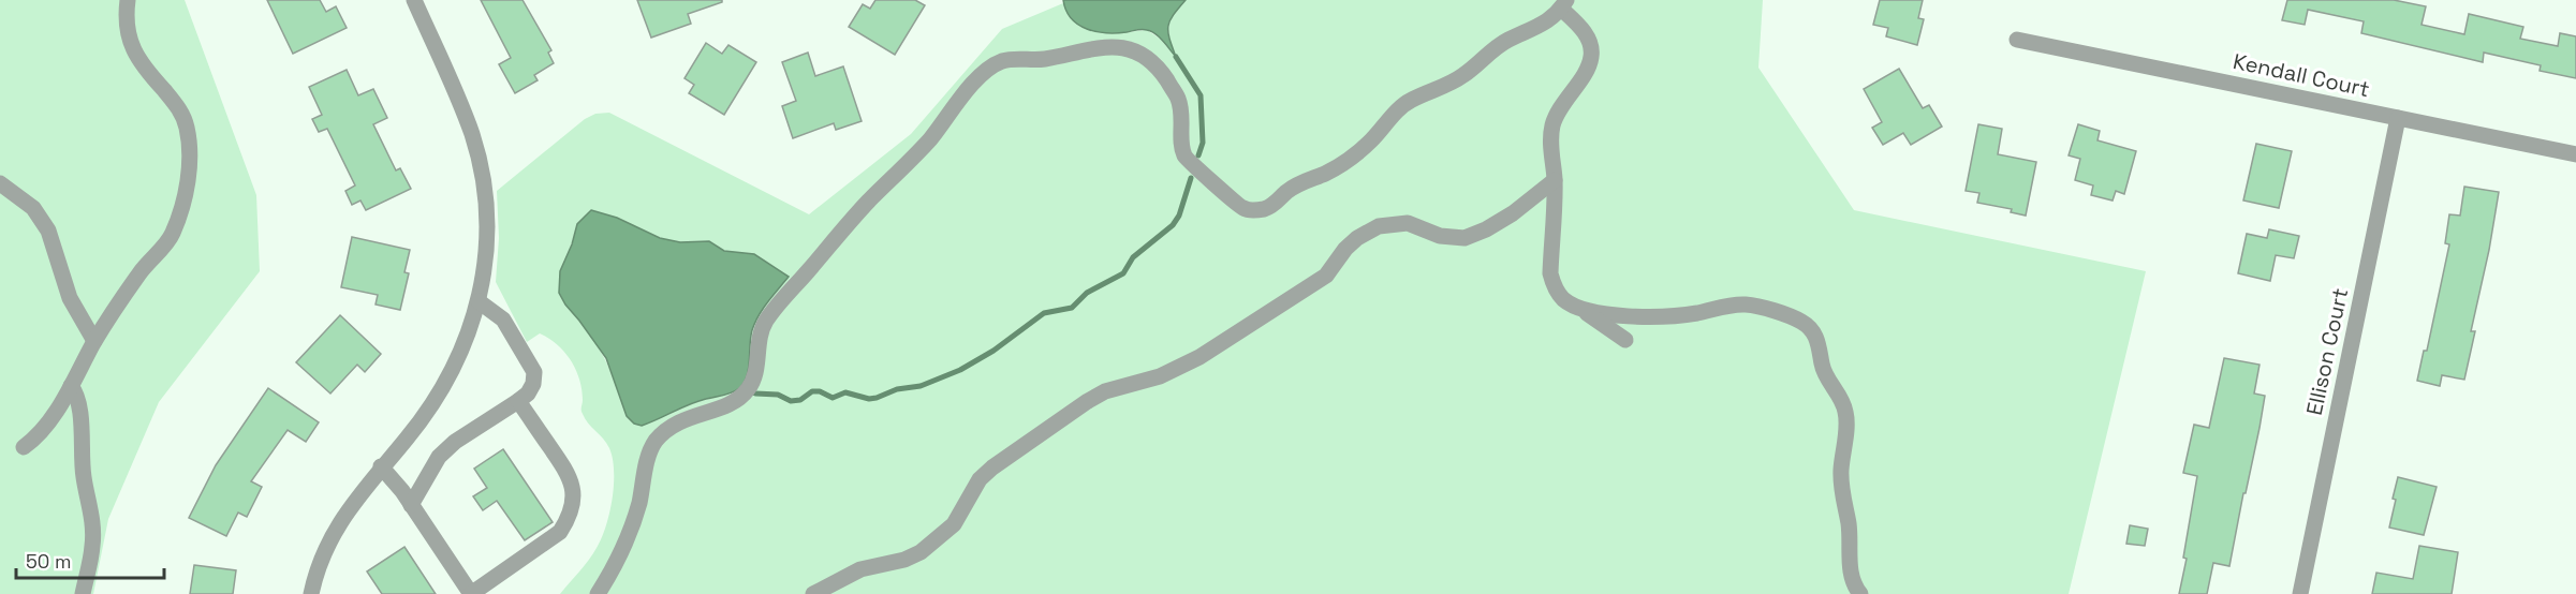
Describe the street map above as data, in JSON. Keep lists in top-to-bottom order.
{
  "streets": {
    "street": ["Kendall Court", "Ellison Court"]
  },
  "crossings": [
    ["Kendall Court", "Ellison Court"]
  ],
  "scale_bar": "50 m"
}
